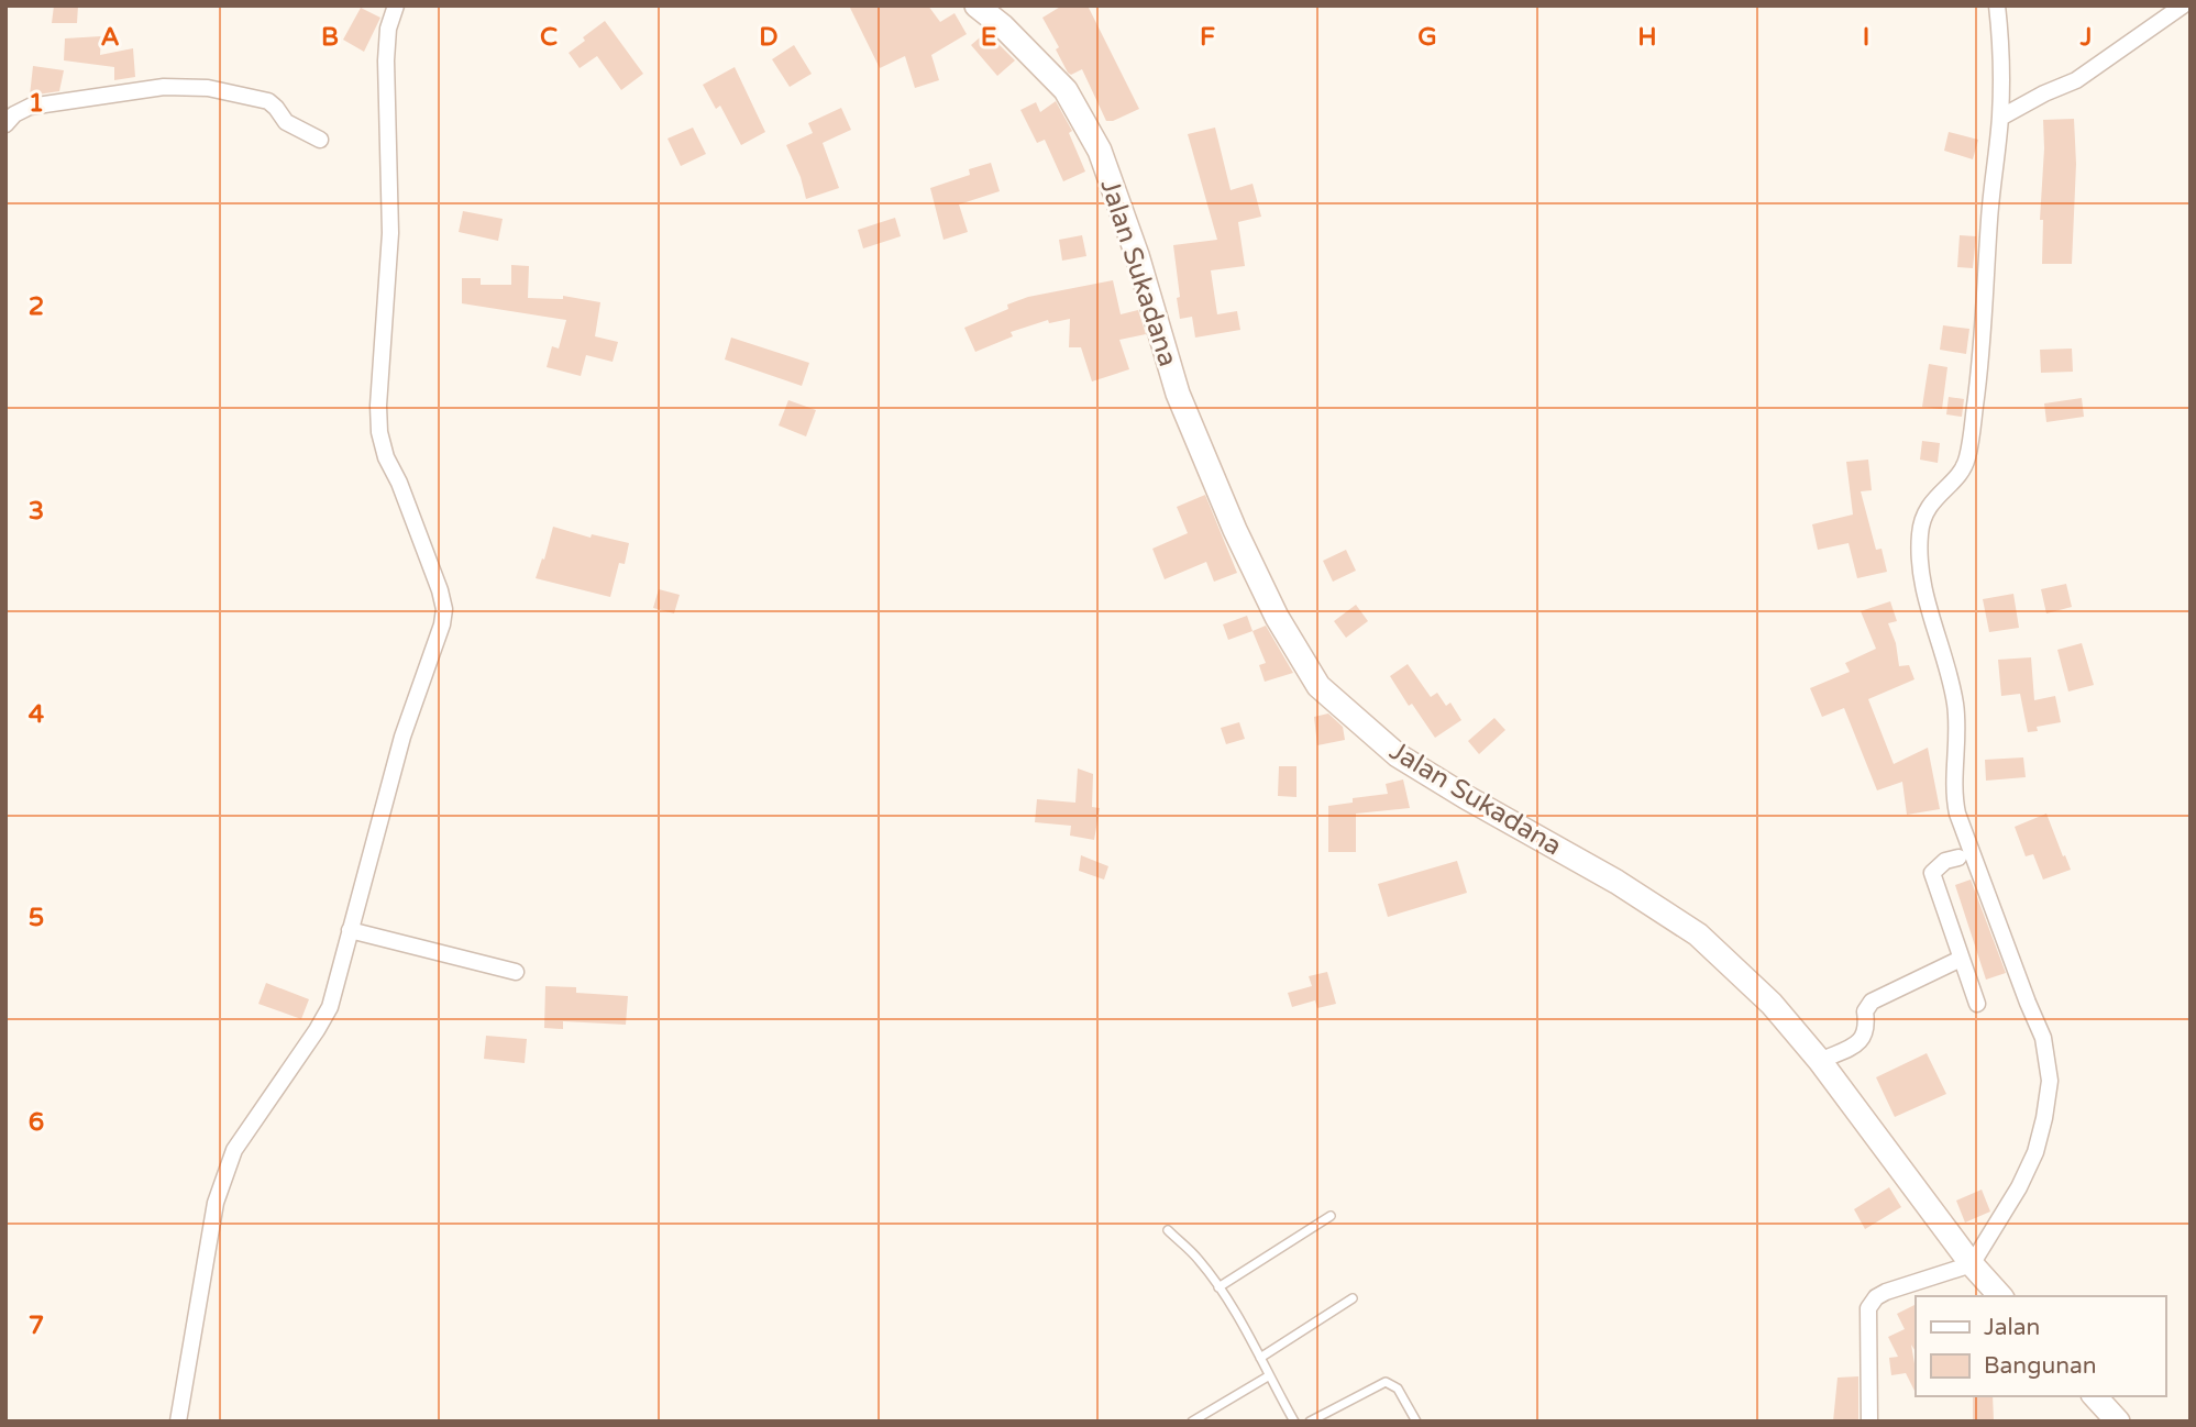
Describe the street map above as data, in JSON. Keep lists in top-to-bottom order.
{
  "streets": {
    "main road": ["Jalan Sukadana"]
  },
  "legend": ["Jalan", "Bangunan"],
  "grid": {
    "columns": [
      "A",
      "B",
      "C",
      "D",
      "E",
      "F",
      "G",
      "H",
      "I",
      "J"
    ],
    "rows": [
      "1",
      "2",
      "3",
      "4",
      "5",
      "6",
      "7"
    ]
  }
}
